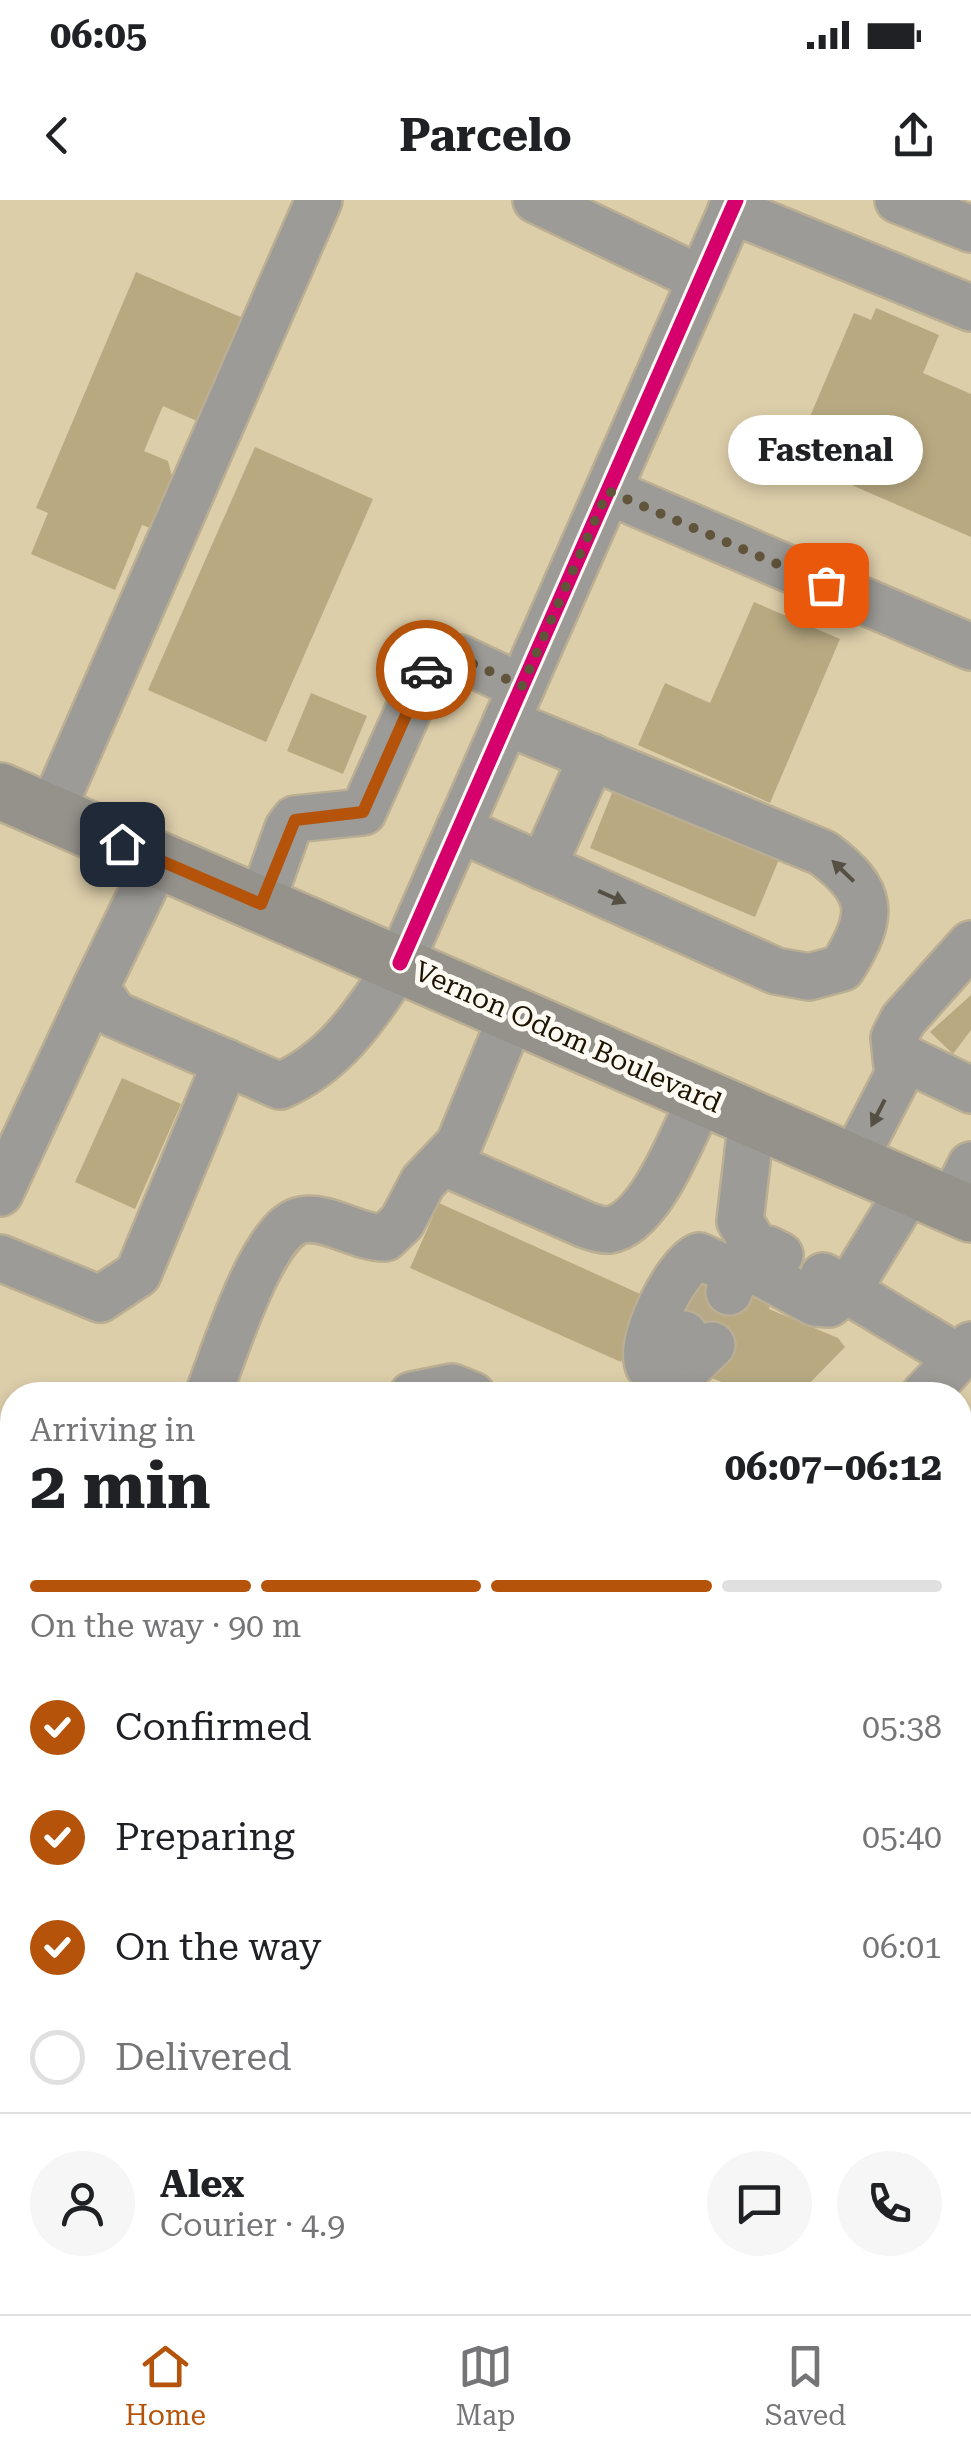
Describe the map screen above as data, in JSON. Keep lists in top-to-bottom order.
{
  "streets": {
    "main road": ["Vernon Odom Boulevard"]
  },
  "places": ["Fastenal"],
  "page": {
    "status": "06:05",
    "header": "Parcelo",
    "bubble": "Fastenal",
    "heading": ["2 min", "Arriving in", "06:07–06:12"],
    "panel": ["Alex", "Courier · 4.9"],
    "bar": "On the way · 90 m",
    "list": [
      ["Confirmed", "05:38"],
      ["Preparing", "05:40"],
      ["On the way", "06:01"],
      "Delivered"
    ],
    "tabs": ["Home", "Map", "Saved"]
  }
}
